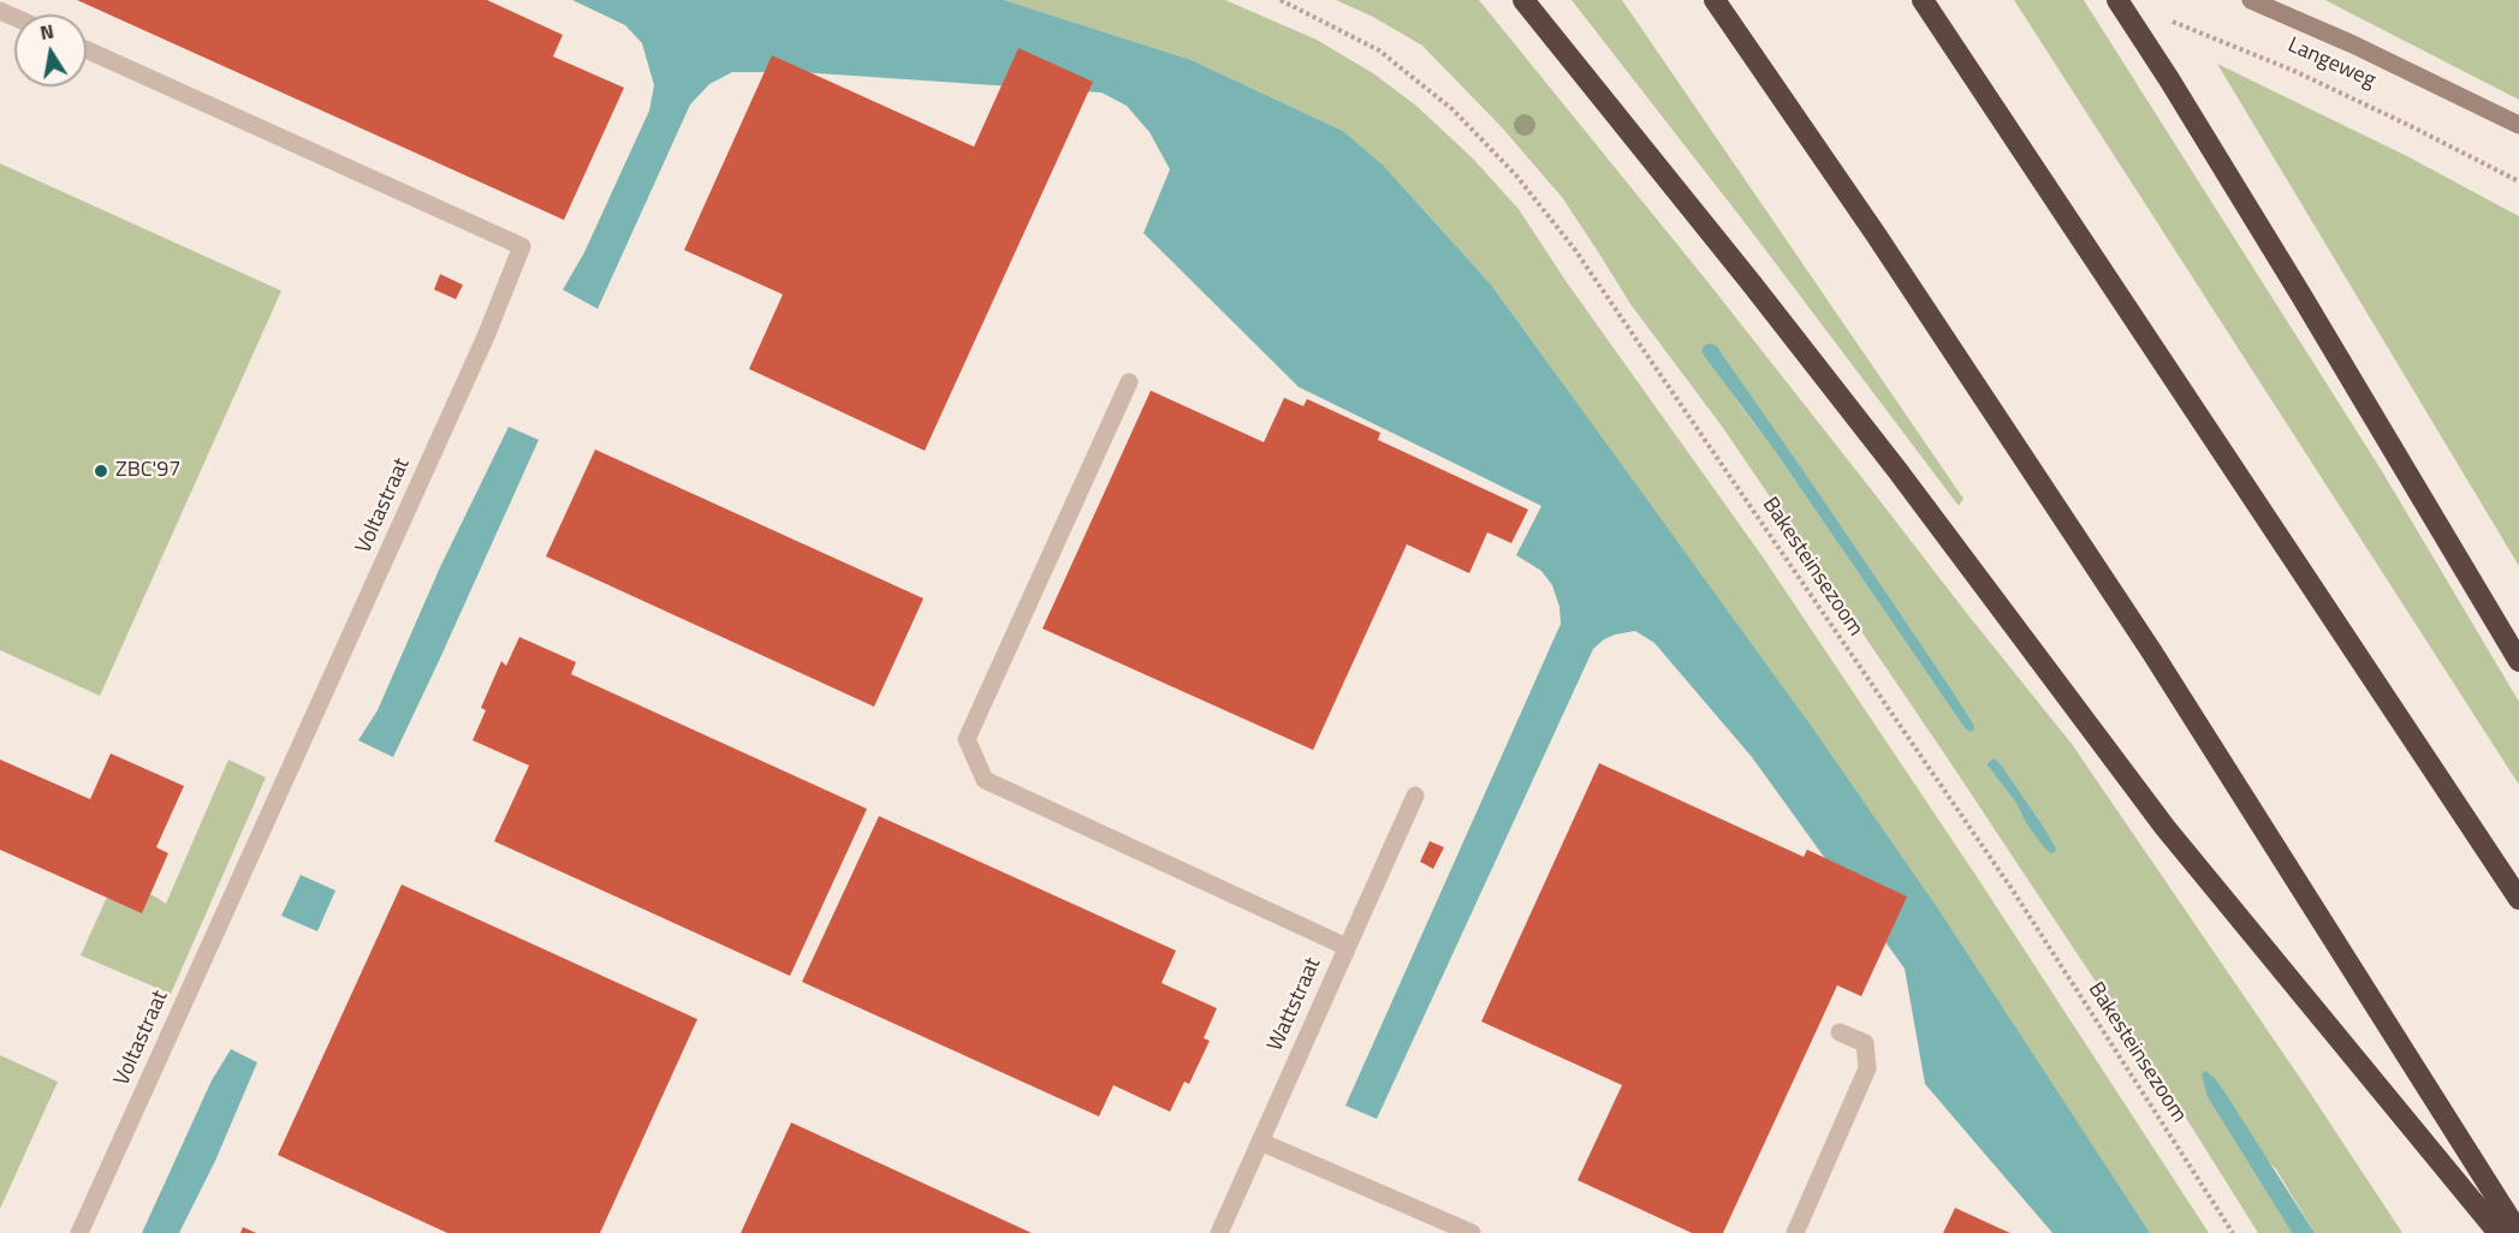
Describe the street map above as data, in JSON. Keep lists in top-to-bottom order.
{
  "streets": {
    "main road": ["Langeweg"],
    "street": ["Voltastraat", "Wattstraat"],
    "path": ["Bakesteinsezoom"]
  },
  "places": ["ZBC'97"],
  "north": "top"
}
